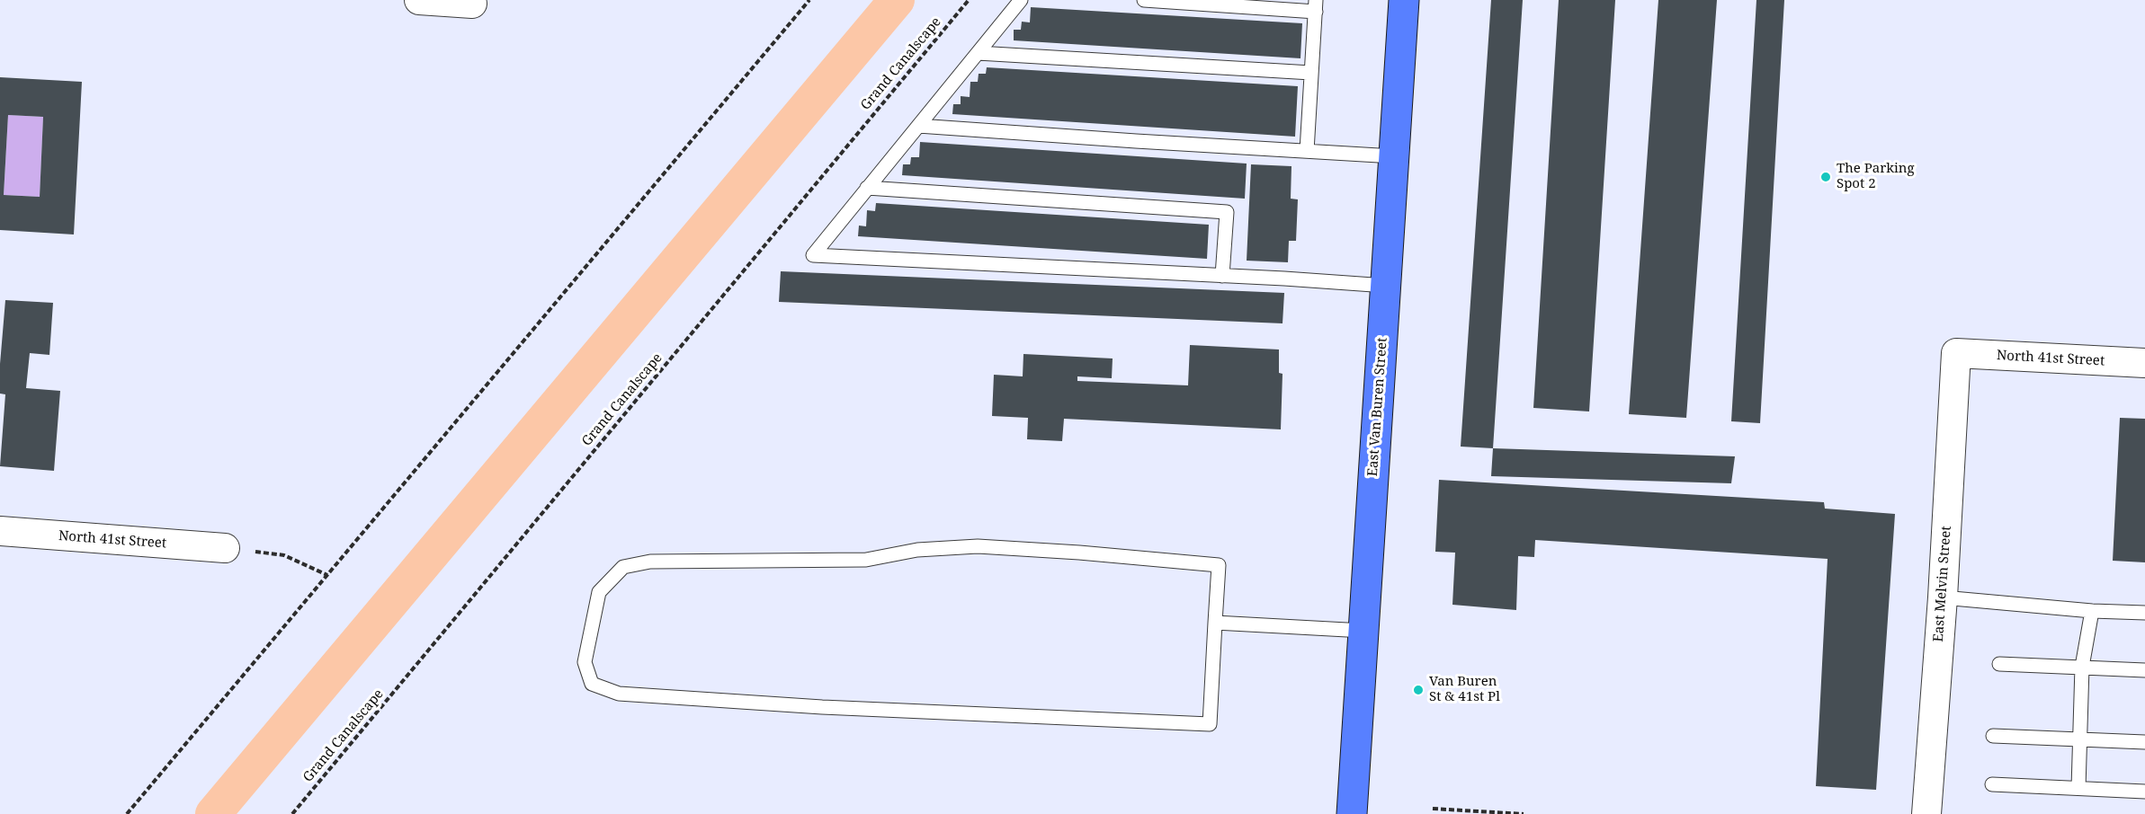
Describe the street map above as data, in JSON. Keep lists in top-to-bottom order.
{
  "streets": {
    "main road": ["East Van Buren Street"],
    "street": ["North 41st Street", "East Melvin Street"],
    "path": ["Grand Canalscape"]
  },
  "crossings": [
    ["North 41st Street", "East Melvin Street"]
  ],
  "places": ["The Parking Spot 2", "Van Buren St & 41st Pl"]
}
